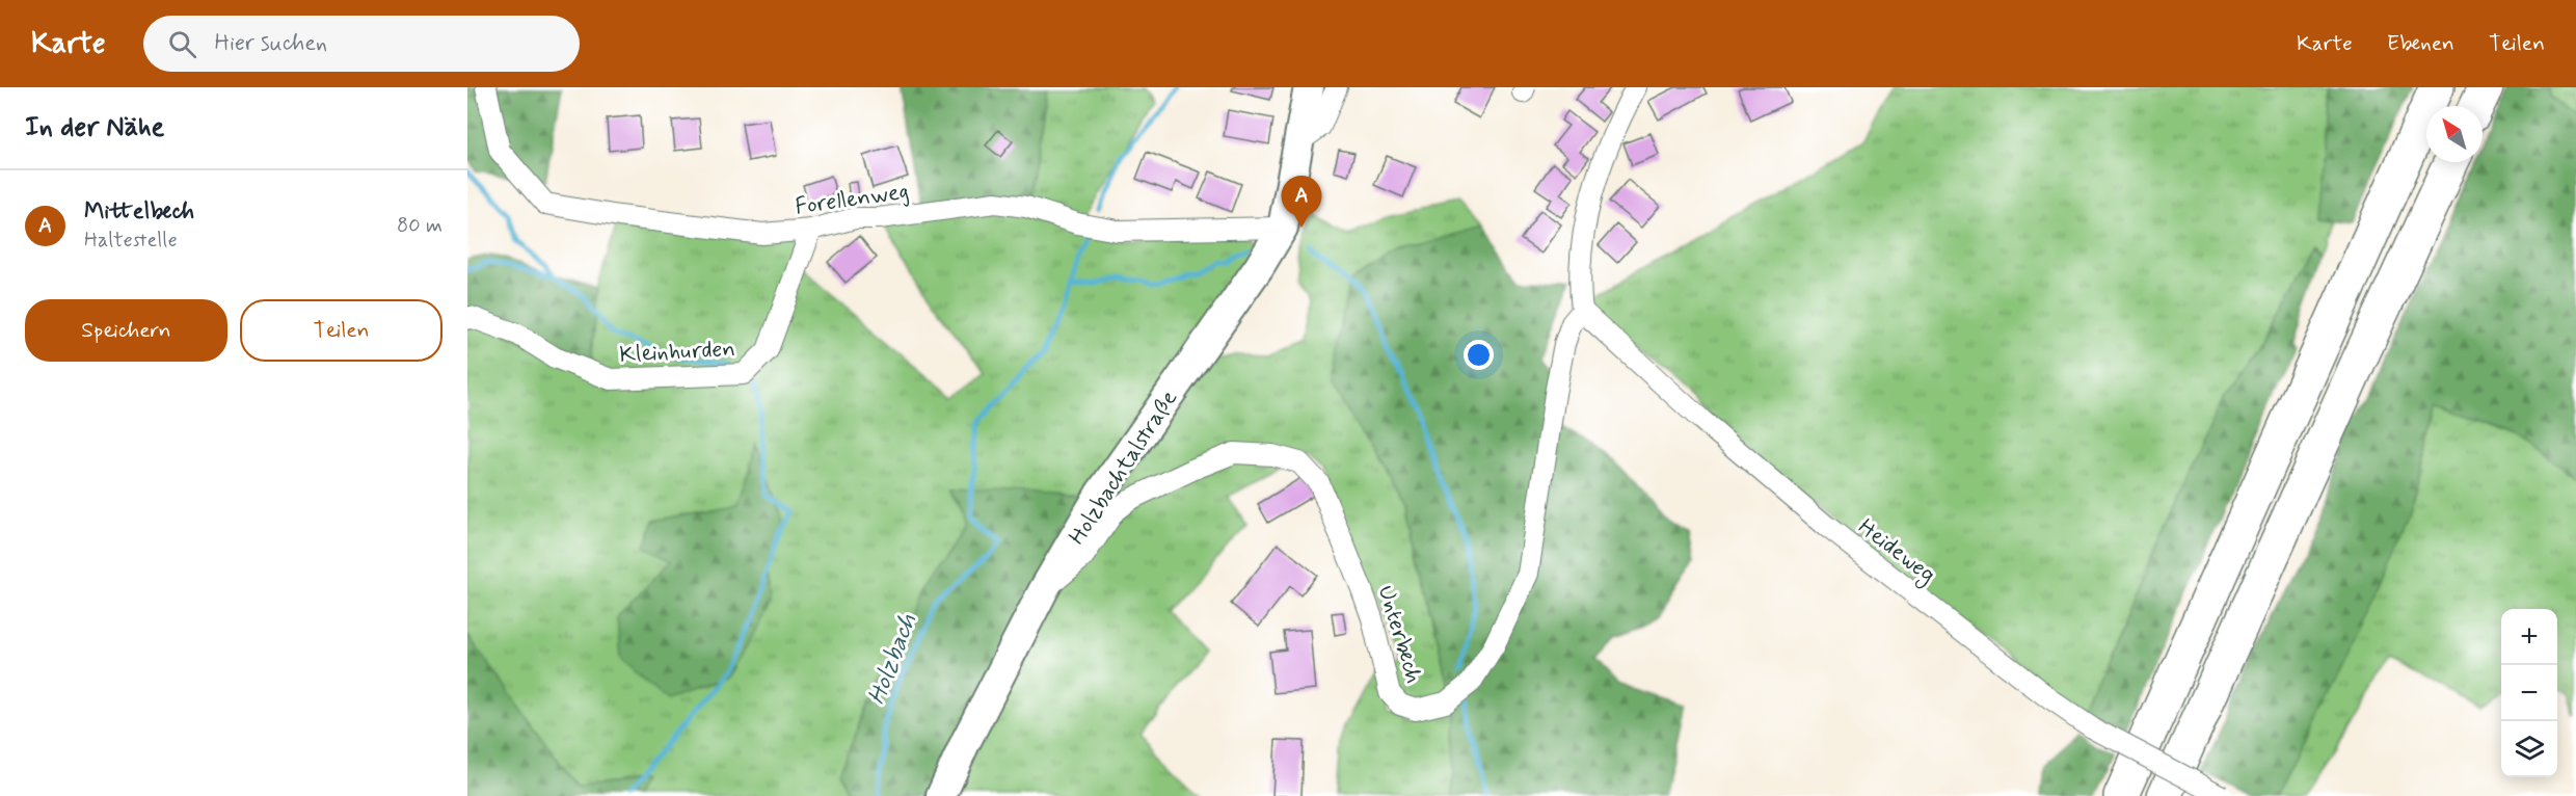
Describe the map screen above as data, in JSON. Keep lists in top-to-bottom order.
{
  "streets": {
    "street": [
      "Forellenweg",
      "Kleinhurden",
      "Holzbachtalstraße",
      "Heideweg",
      "Unterbech"
    ]
  },
  "crossings": [
    ["Forellenweg", "Kleinhurden"],
    ["Forellenweg", "Holzbachtalstraße"],
    ["Holzbachtalstraße", "Unterbech"],
    ["Heideweg", "Unterbech"]
  ],
  "water": ["Holzbach"],
  "north": "top left",
  "page": {
    "header": "Karte",
    "search": "Hier suchen",
    "nav": ["Karte", "Ebenen", "Teilen"],
    "heading": "In der Nähe",
    "list": [
      {
        "mark": "A",
        "name": "Mittelbech",
        "note": "Haltestelle",
        "value": "80 m"
      }
    ],
    "pins": "A",
    "buttons": ["Speichern", "Teilen"],
    "map_buttons": ["+", "−"]
  }
}
